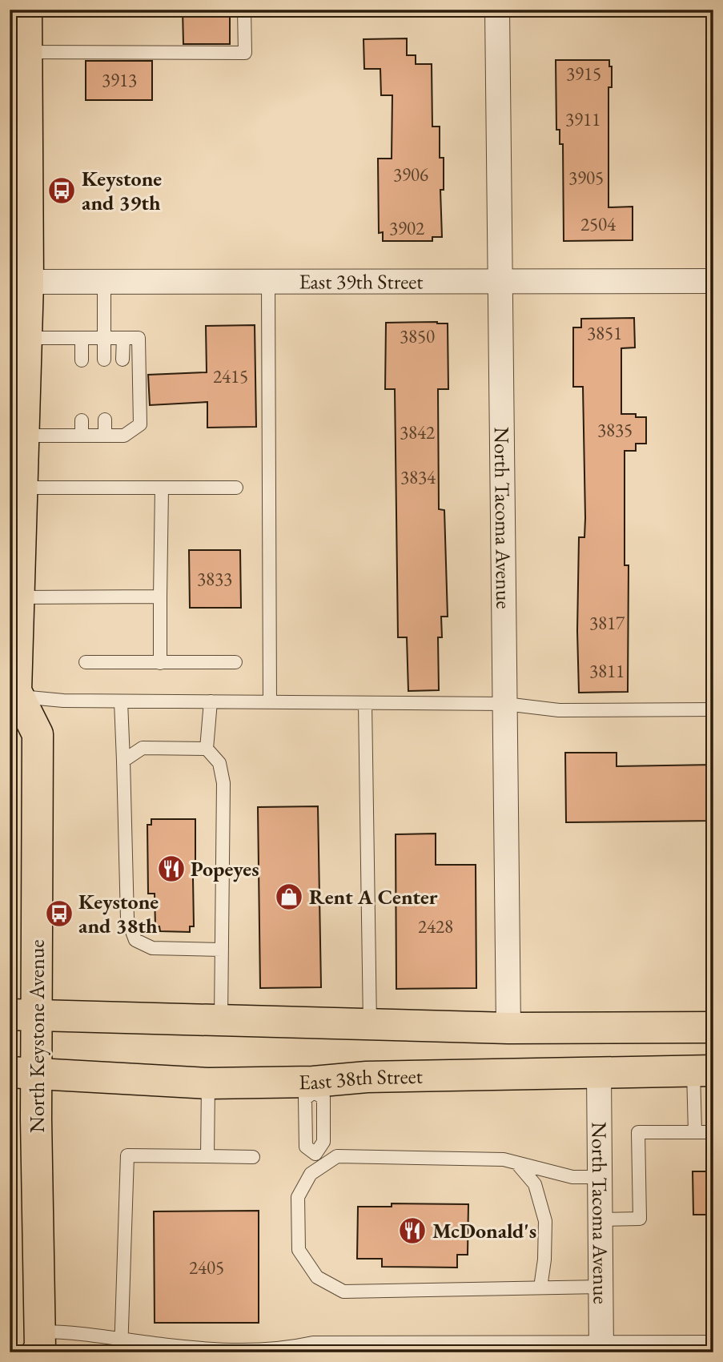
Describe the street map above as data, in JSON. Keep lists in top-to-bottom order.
{
  "streets": {
    "main road": ["North Keystone Avenue", "East 38th Street"],
    "street": ["East 39th Street", "North Tacoma Avenue"]
  },
  "crossings": [
    ["East 39th Street", "North Tacoma Avenue"],
    ["East 39th Street", "North Keystone Avenue"],
    ["North Tacoma Avenue", "East 38th Street"],
    ["North Keystone Avenue", "East 38th Street"]
  ],
  "places": {
    "bus stop": ["Keystone and 39th", "Keystone and 38th"],
    "restaurant": ["Popeyes", "McDonald's"],
    "shop": ["Rent A Center"]
  },
  "house_numbers": [
    "3915",
    "3913",
    "3911",
    "3906",
    "3905",
    "2504",
    "3902",
    "3851",
    "3850",
    "2415",
    "3835",
    "3842",
    "3834",
    "3833",
    "3817",
    "3811",
    "2428",
    "2405"
  ]
}
